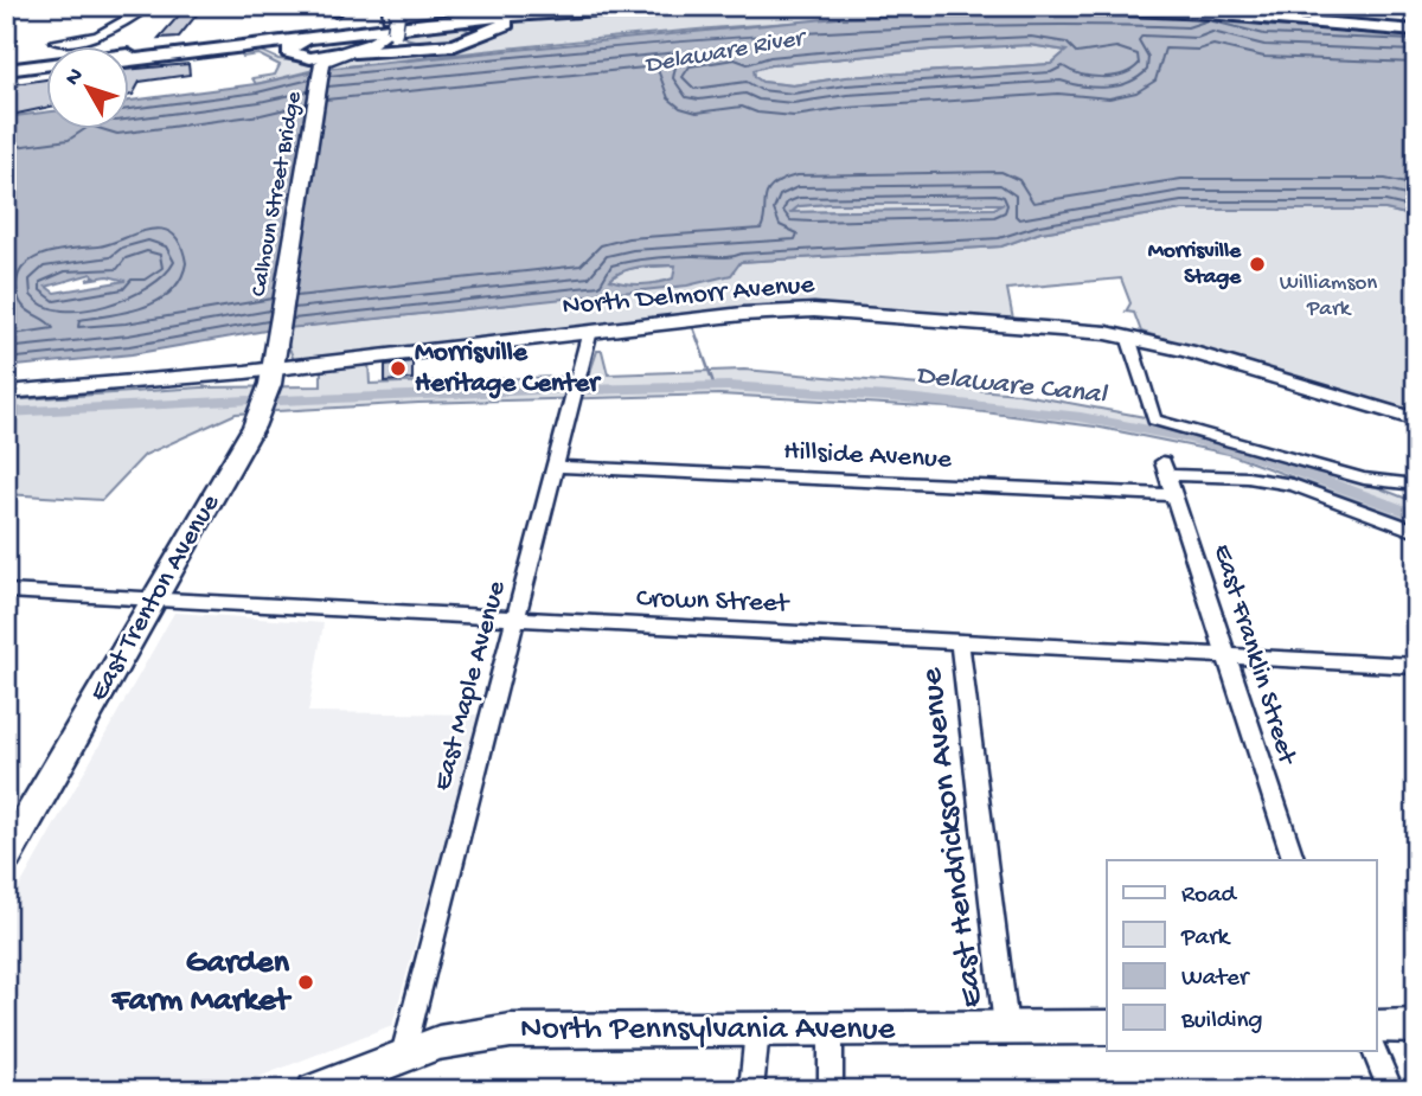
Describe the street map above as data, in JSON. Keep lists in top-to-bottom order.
{
  "streets": {
    "main road": [
      "Calhoun Street Bridge",
      "North Delmorr Avenue",
      "East Trenton Avenue",
      "North Pennsylvania Avenue"
    ],
    "street": [
      "Hillside Avenue",
      "Crown Street",
      "East Franklin Street",
      "East Maple Avenue",
      "East Hendrickson Avenue"
    ]
  },
  "crossings": [
    ["Calhoun Street Bridge", "East Trenton Avenue"],
    ["North Delmorr Avenue", "East Trenton Avenue"],
    ["North Delmorr Avenue", "East Maple Avenue"],
    ["Hillside Avenue", "East Franklin Street"],
    ["Hillside Avenue", "East Maple Avenue"],
    ["East Trenton Avenue", "Crown Street"],
    ["Crown Street", "East Franklin Street"],
    ["Crown Street", "East Maple Avenue"],
    ["Crown Street", "East Hendrickson Avenue"],
    ["East Maple Avenue", "North Pennsylvania Avenue"],
    ["East Hendrickson Avenue", "North Pennsylvania Avenue"]
  ],
  "water": ["Delaware River", "Delaware Canal"],
  "parks": ["Williamson Park"],
  "places": ["Morrisville Stage", "Morrisville Heritage Center", "Garden Farm Market"],
  "legend": [
    "Road",
    "Park",
    "Water",
    "Building"
  ],
  "north": "top left"
}
